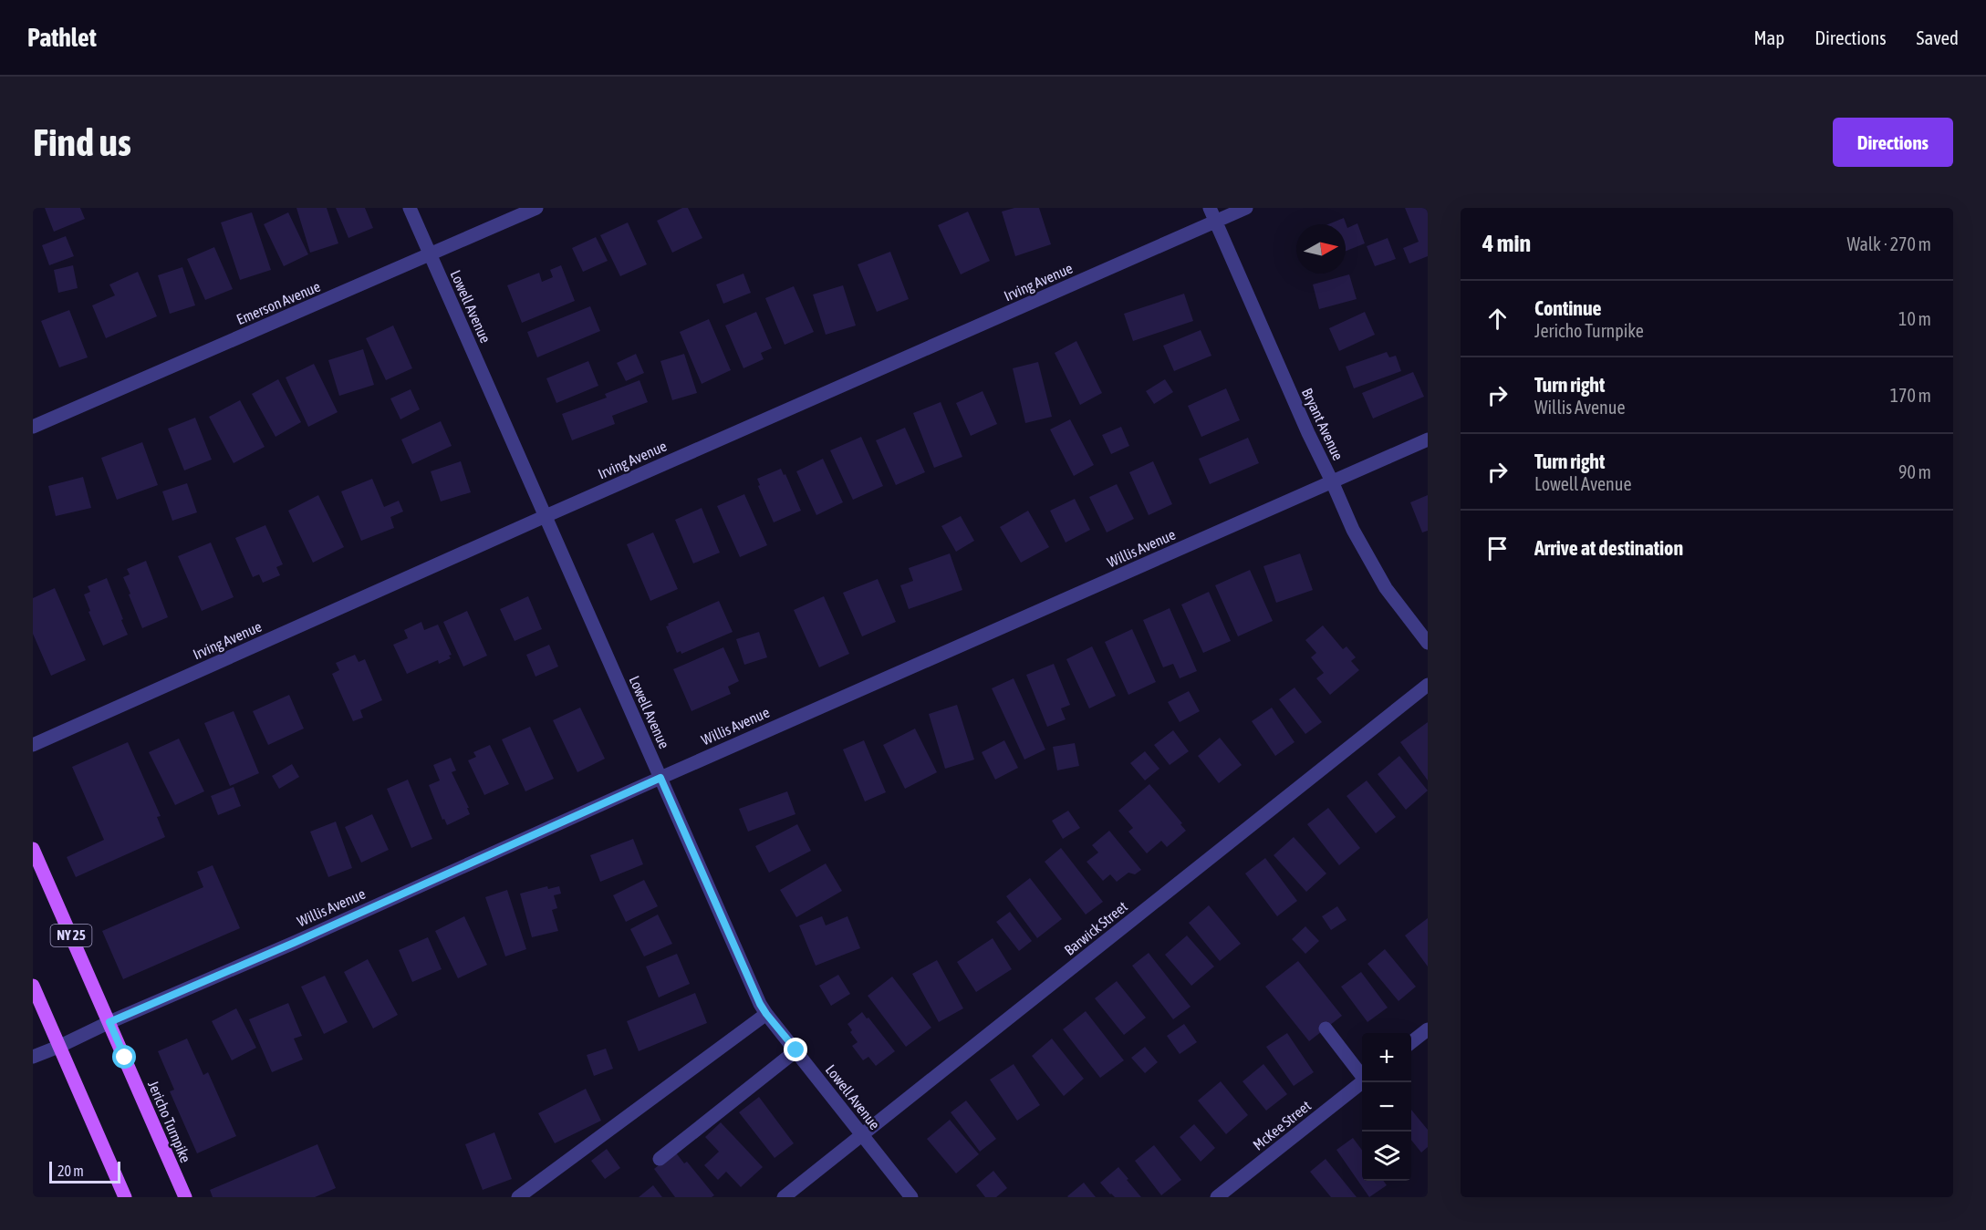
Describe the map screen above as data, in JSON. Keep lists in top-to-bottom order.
{
  "streets": {
    "main road": ["NY 25", "Jericho Turnpike"],
    "street": [
      "Irving Avenue",
      "Emerson Avenue",
      "Lowell Avenue",
      "Bryant Avenue",
      "Willis Avenue",
      "Barwick Street",
      "McKee Street"
    ]
  },
  "crossings": [
    ["Irving Avenue", "Lowell Avenue"],
    ["Irving Avenue", "Bryant Avenue"],
    ["Emerson Avenue", "Lowell Avenue"],
    ["Lowell Avenue", "Willis Avenue"],
    ["Lowell Avenue", "Barwick Street"],
    ["Bryant Avenue", "Willis Avenue"],
    ["Willis Avenue", "Jericho Turnpike"]
  ],
  "scale_bar": "20 m",
  "north": "right",
  "page": {
    "header": "Pathlet",
    "nav": ["Map", "Directions", "Saved"],
    "buttons": "Directions",
    "title": "Find us",
    "heading": ["4 min", "Walk · 270 m"],
    "list": [
      ["Continue", "Jericho Turnpike", "10 m"],
      ["Turn right", "Willis Avenue", "170 m"],
      ["Turn right", "Lowell Avenue", "90 m"],
      "Arrive at destination"
    ],
    "map_buttons": ["+", "−"],
    "scale": "20 m"
  }
}
